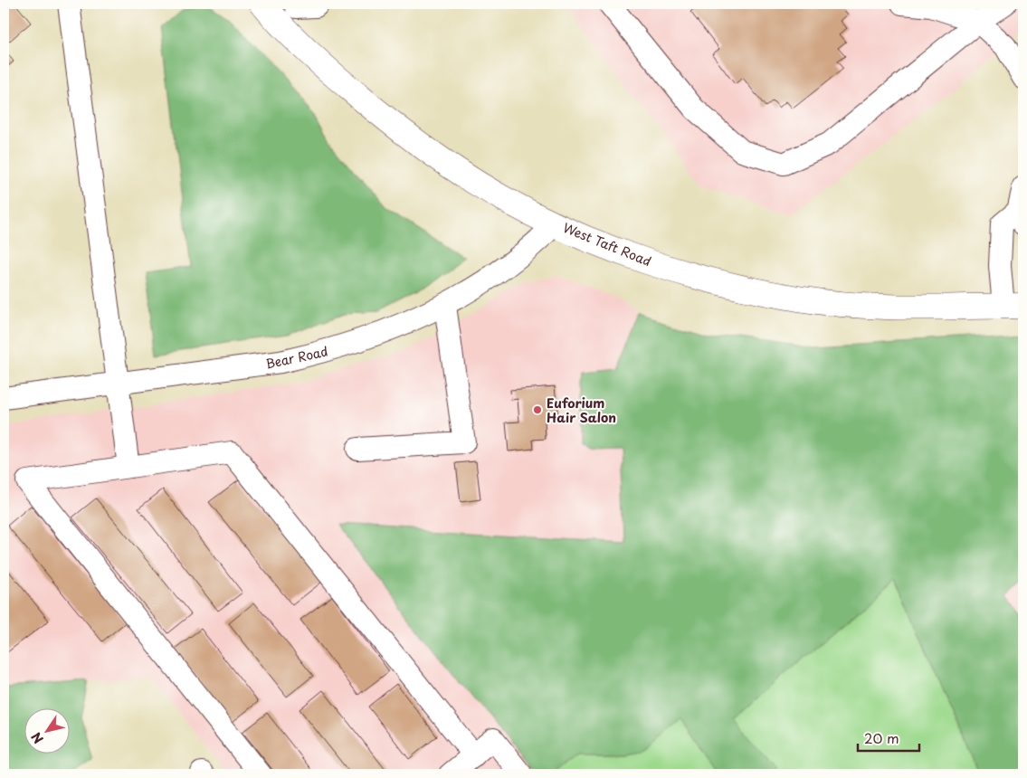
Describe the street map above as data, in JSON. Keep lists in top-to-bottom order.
{
  "streets": {
    "main road": ["West Taft Road"],
    "street": ["Bear Road"]
  },
  "crossings": [
    ["West Taft Road", "Bear Road"]
  ],
  "places": ["Euforium Hair Salon"],
  "scale_bar": "20 m",
  "north": "bottom left"
}
